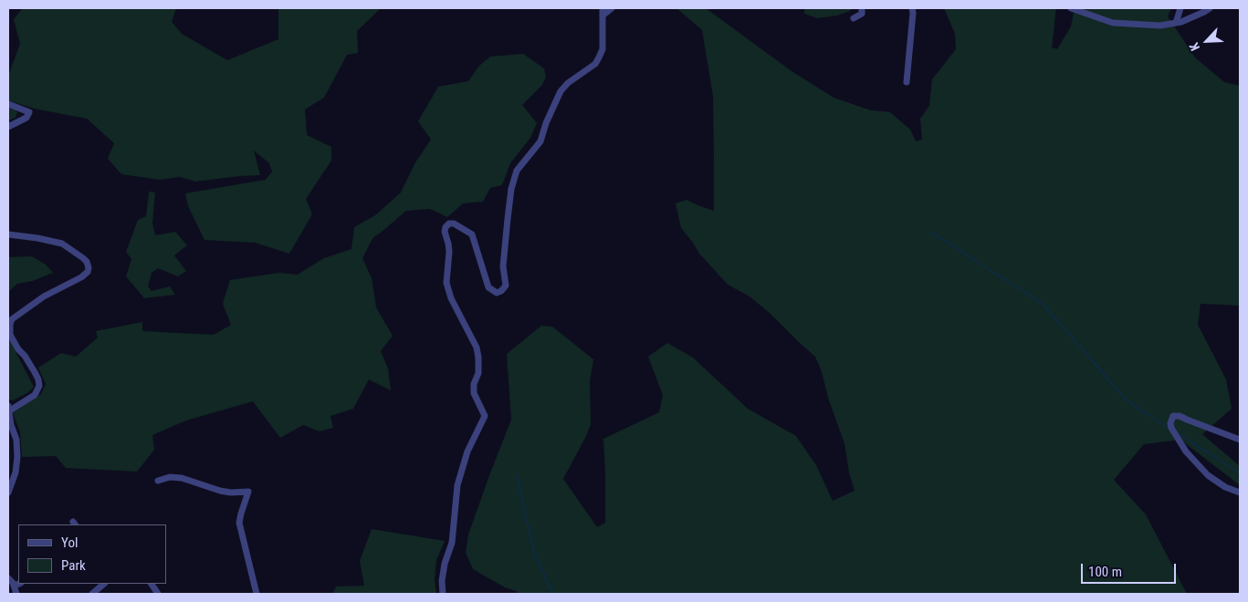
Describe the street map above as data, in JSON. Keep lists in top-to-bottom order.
{
  "legend": ["Yol", "Park"],
  "scale_bar": "100 m",
  "north": "bottom left"
}
